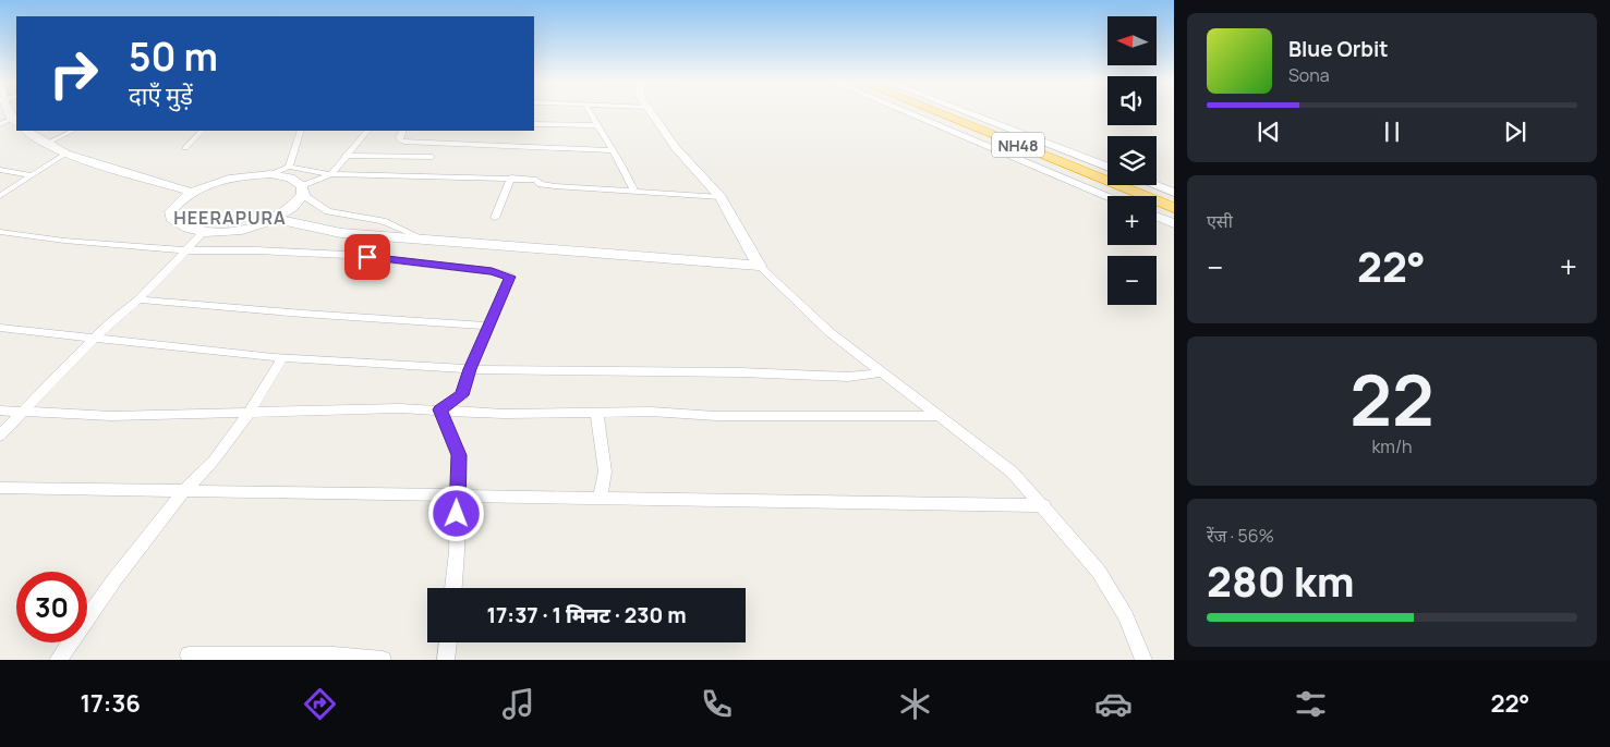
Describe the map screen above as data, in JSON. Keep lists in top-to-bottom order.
{
  "streets": {
    "highway": ["NH48"]
  },
  "districts": ["HEERAPURA"],
  "north": "left",
  "page": {
    "map_buttons": ["+", "−"],
    "turn": ["50 m", "दाएँ मुड़ें"],
    "song": ["Blue Orbit", "Sona"],
    "tile": [
      "एसी",
      ["22", "km/h"],
      ["रेंज · 56%", "280 km"]
    ],
    "heat": ["−", "22°", "+"],
    "limit": "30",
    "trip": "17:37 · 1 मिनट · 230 m",
    "tabs": ["17:36", "22°"]
  }
}
